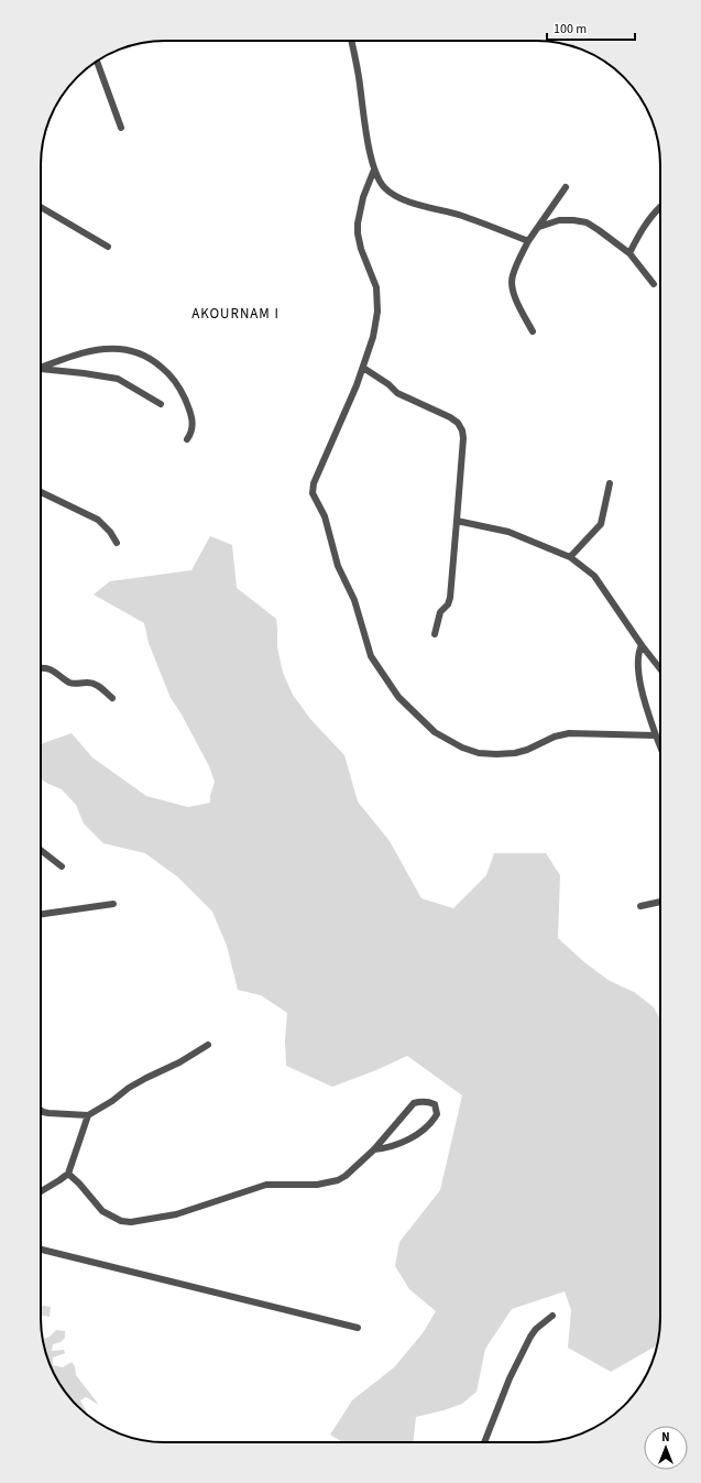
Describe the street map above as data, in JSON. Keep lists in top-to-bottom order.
{
  "districts": ["AKOURNAM I"],
  "scale_bar": "100 m",
  "north": "top"
}
